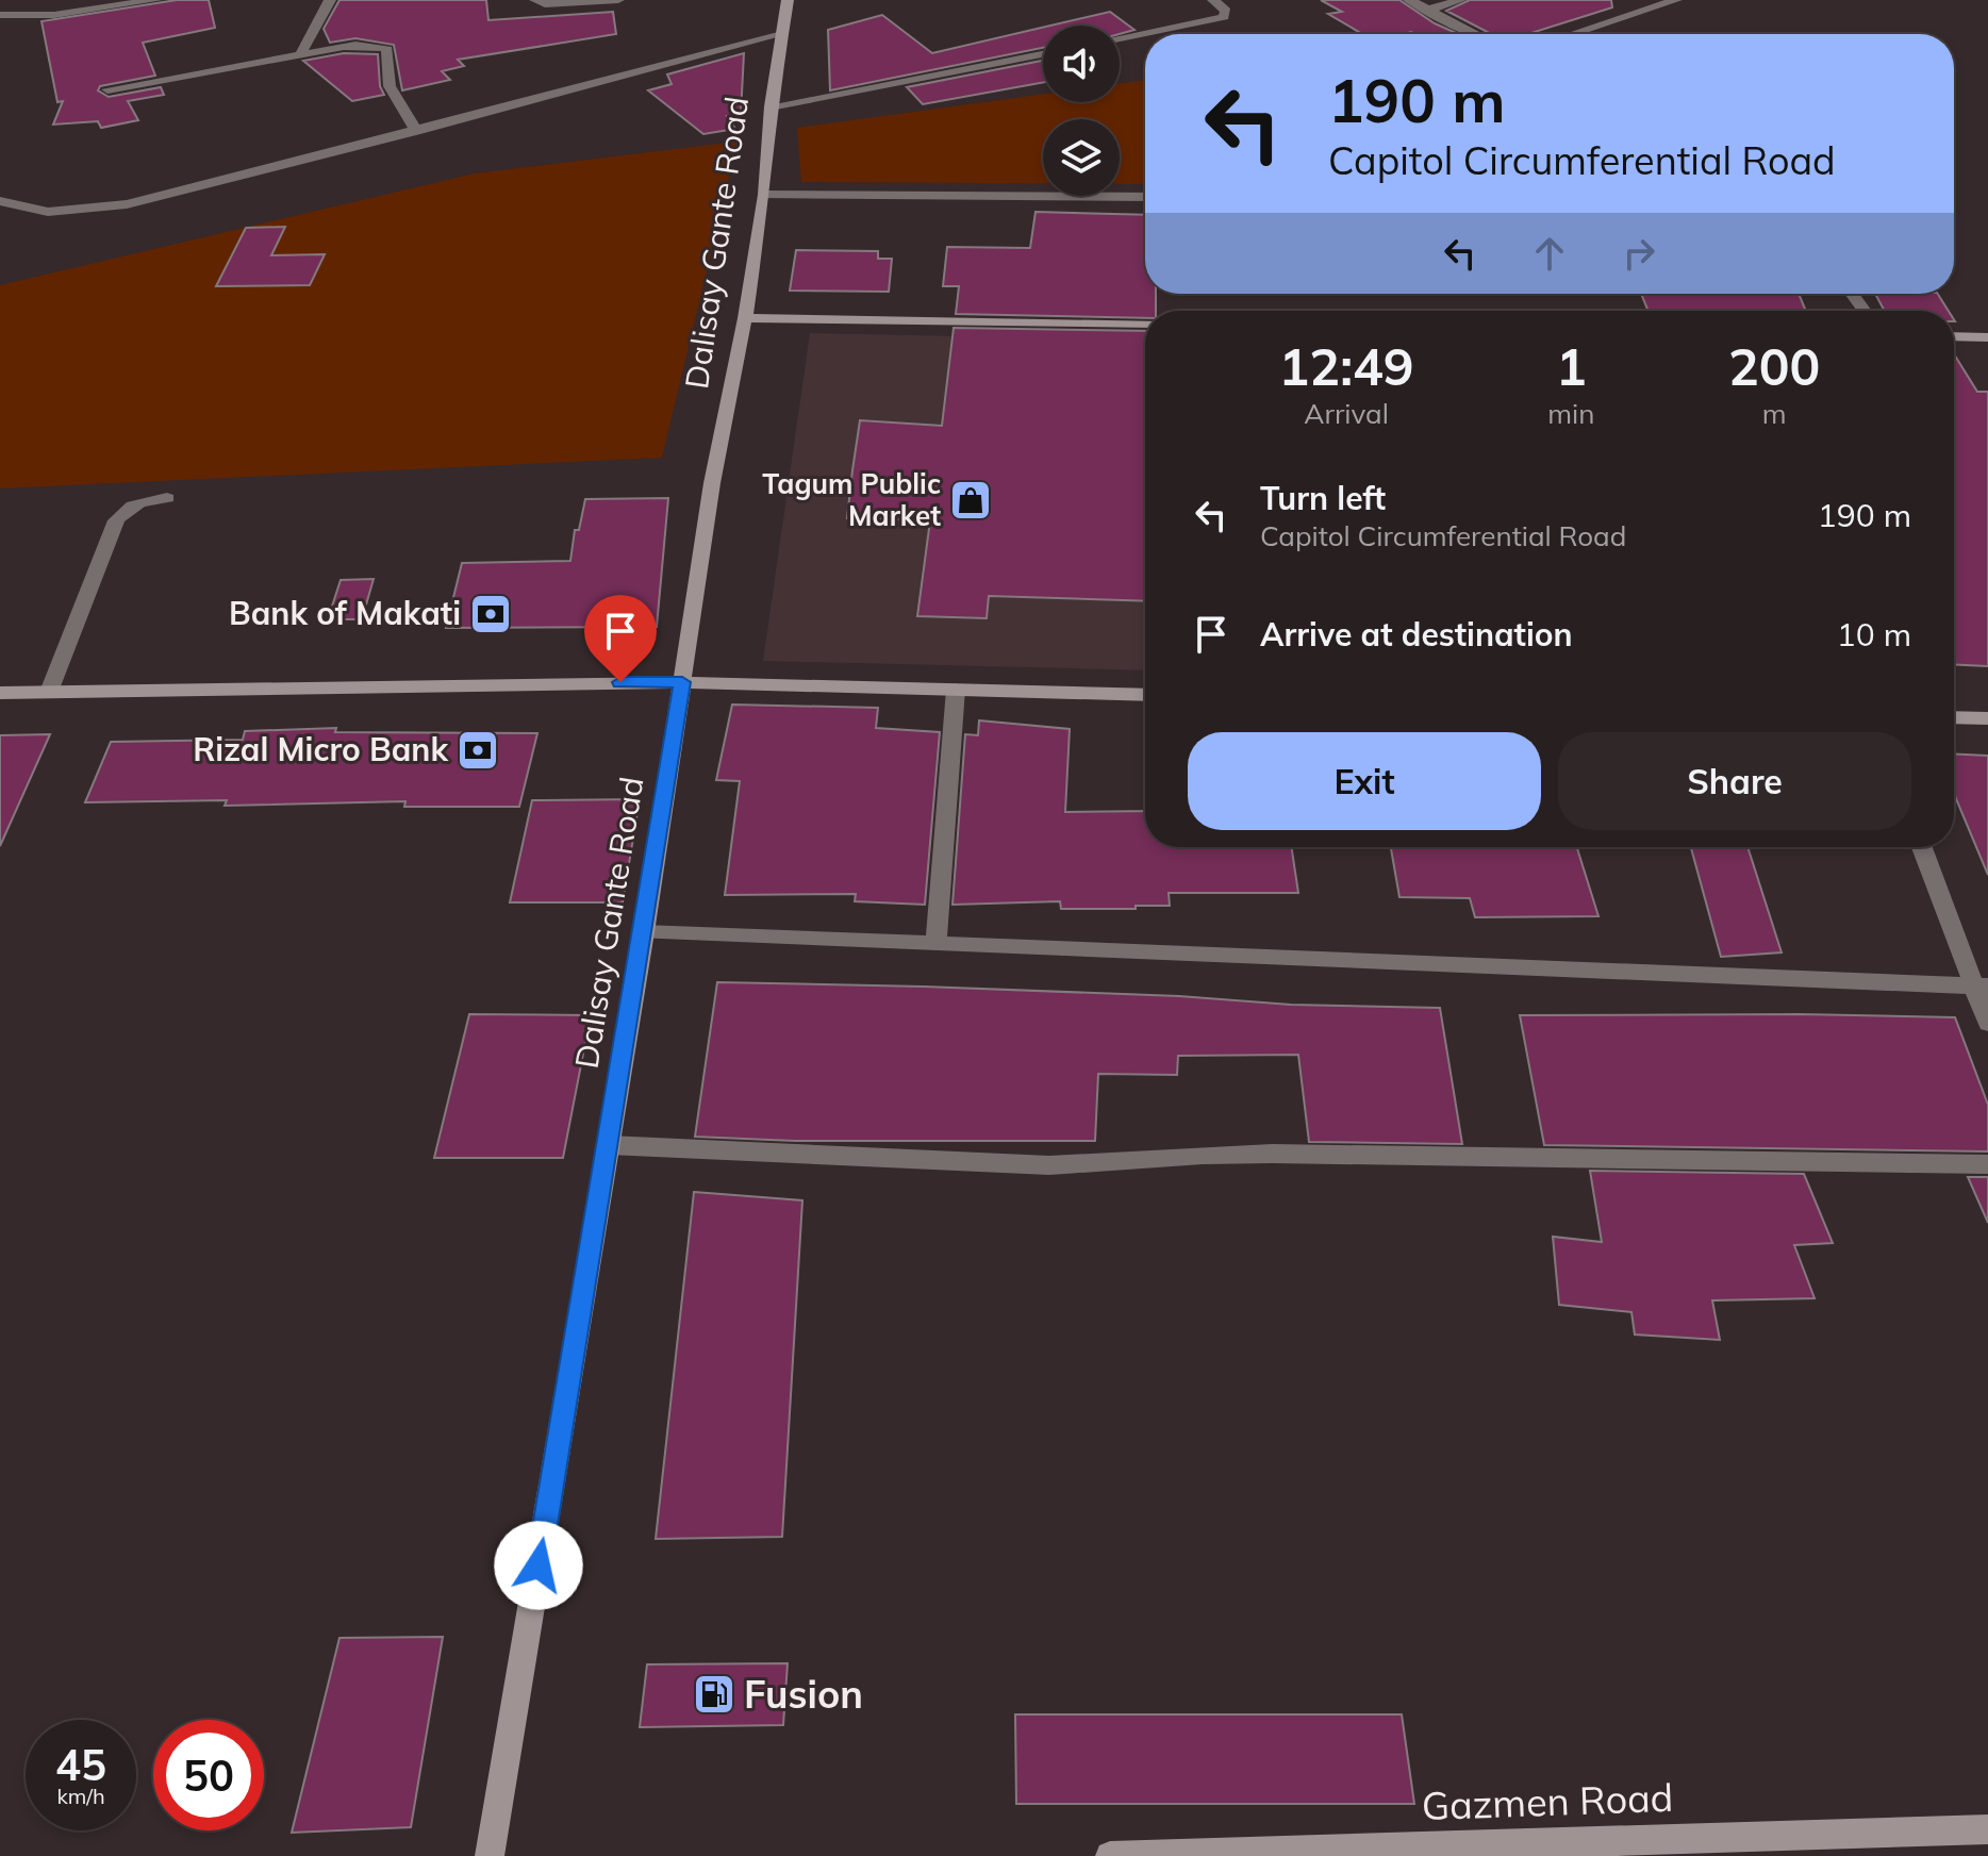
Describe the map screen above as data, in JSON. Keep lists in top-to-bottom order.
{
  "streets": {
    "main road": ["Dalisay Gante Road", "Gazmen Road"]
  },
  "places": {
    "shop": ["Tagum Public Market"],
    "bank": ["Bank of Makati", "Rizal Micro Bank"],
    "fuel station": ["Fusion"]
  },
  "page": {
    "turn": ["190 m", "Capitol Circumferential Road"],
    "eta": [
      "12:49",
      "Arrival",
      "1",
      "min",
      "200",
      "m"
    ],
    "list": [
      {
        "name": "Turn left",
        "note": "Capitol Circumferential Road",
        "value": "190 m"
      },
      {
        "name": "Arrive at destination",
        "value": "10 m"
      }
    ],
    "buttons": ["Exit", "Share"],
    "speed": "45 km/h",
    "limit": "50"
  }
}
